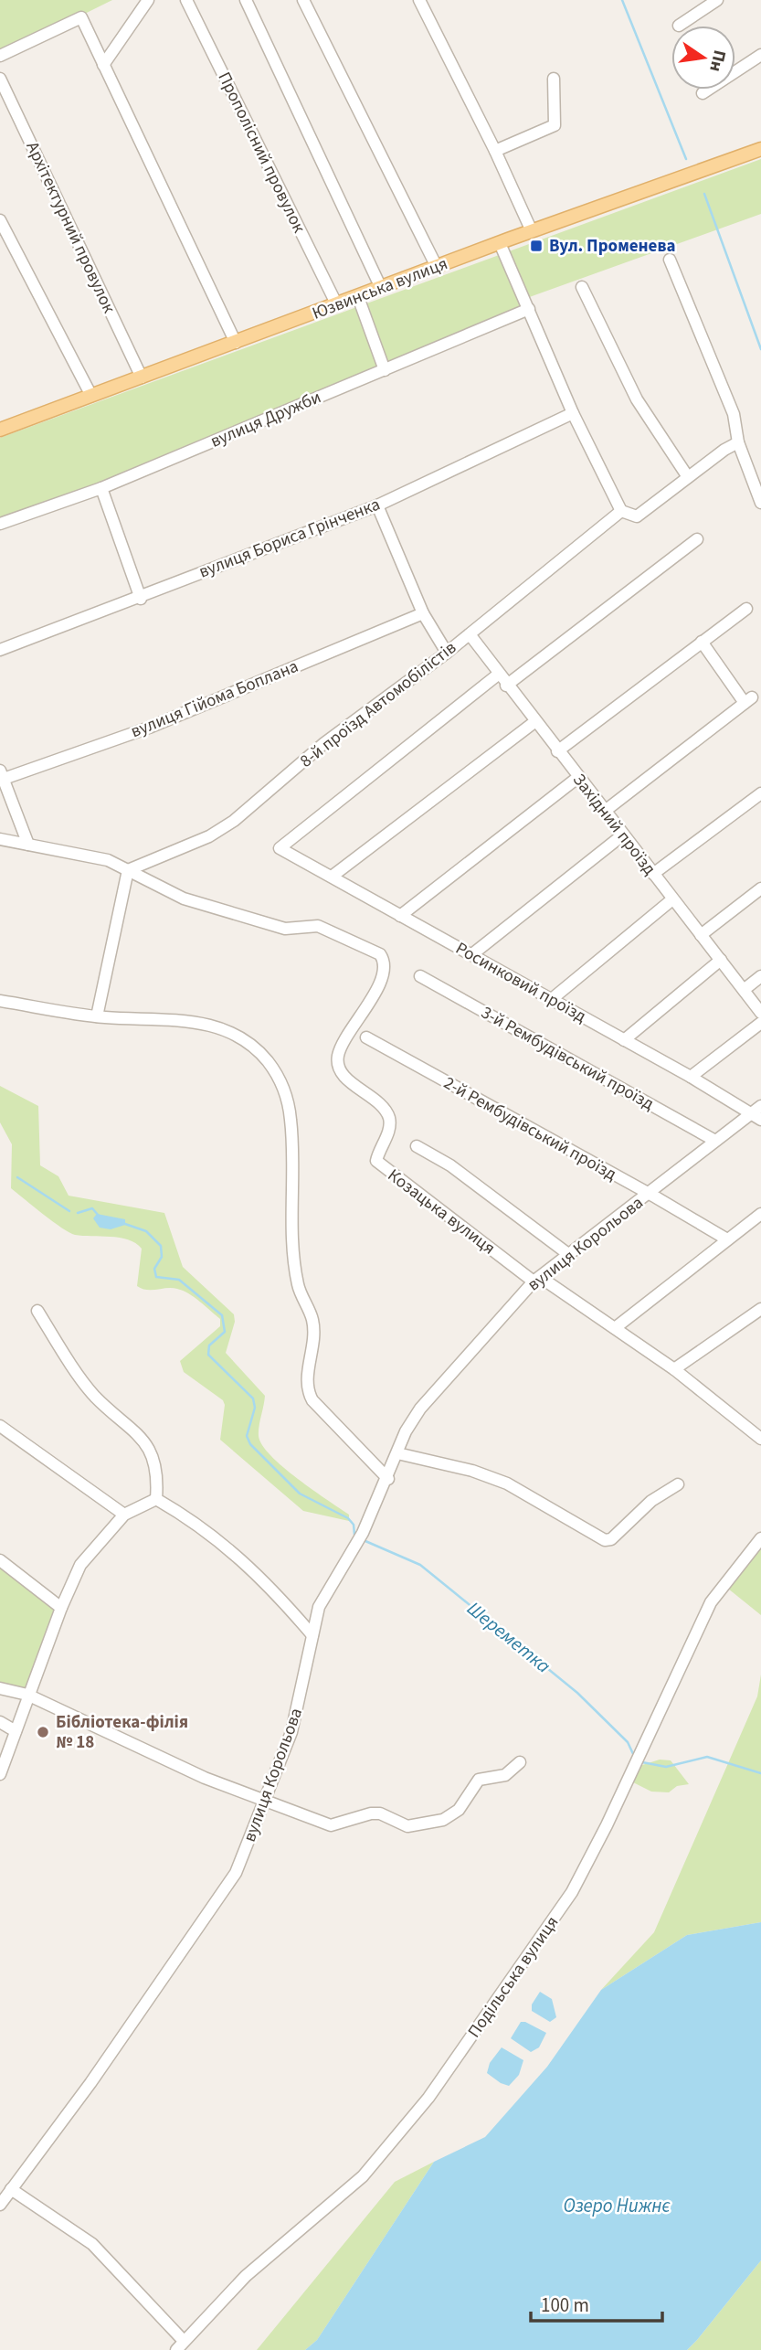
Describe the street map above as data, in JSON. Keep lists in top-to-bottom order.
{
  "streets": {
    "main road": ["Юзвинська вулиця"],
    "street": [
      "Прополісний провулок",
      "Архітектурний провулок",
      "вулиця Дружби",
      "вулиця Бориса Грінченка",
      "вулиця Гійома Боплана",
      "8-й проїзд Автомобілістів",
      "Західний проїзд",
      "Росинковий проїзд",
      "3-й Рембудівський проїзд",
      "2-й Рембудівський проїзд",
      "Козацька вулиця",
      "вулиця Корольова",
      "Подільська вулиця"
    ]
  },
  "crossings": [
    ["Прополісний провулок", "Юзвинська вулиця"],
    ["Архітектурний провулок", "Юзвинська вулиця"],
    ["8-й проїзд Автомобілістів", "Західний проїзд"],
    ["8-й проїзд Автомобілістів", "Козацька вулиця"],
    ["Західний проїзд", "Росинковий проїзд"],
    ["Росинковий проїзд", "вулиця Корольова"],
    ["3-й Рембудівський проїзд", "вулиця Корольова"],
    ["2-й Рембудівський проїзд", "вулиця Корольова"],
    ["Козацька вулиця", "вулиця Корольова"]
  ],
  "water": ["Шереметка", "Озеро Нижнє"],
  "places": {
    "transit": ["Вул. Променева"],
    "other": ["Бібліотека-філія № 18"]
  },
  "scale_bar": "100 m",
  "north": "right"
}
